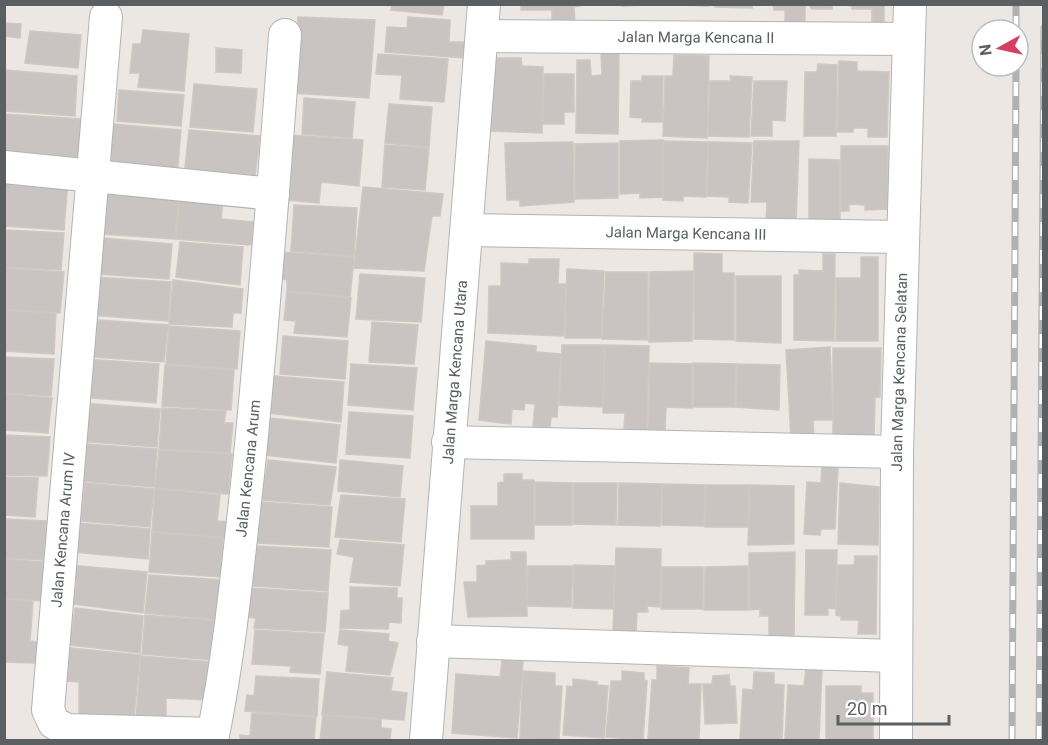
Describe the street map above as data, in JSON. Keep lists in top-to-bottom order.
{
  "streets": {
    "street": [
      "Jalan Marga Kencana II",
      "Jalan Marga Kencana III",
      "Jalan Marga Kencana Utara",
      "Jalan Marga Kencana Selatan",
      "Jalan Kencana Arum",
      "Jalan Kencana Arum IV"
    ]
  },
  "crossings": [
    ["Jalan Marga Kencana II", "Jalan Marga Kencana Utara"],
    ["Jalan Marga Kencana II", "Jalan Marga Kencana Selatan"],
    ["Jalan Marga Kencana III", "Jalan Marga Kencana Utara"],
    ["Jalan Marga Kencana III", "Jalan Marga Kencana Selatan"],
    ["Jalan Kencana Arum", "Jalan Kencana Arum IV"]
  ],
  "scale_bar": "20 m",
  "north": "left"
}
